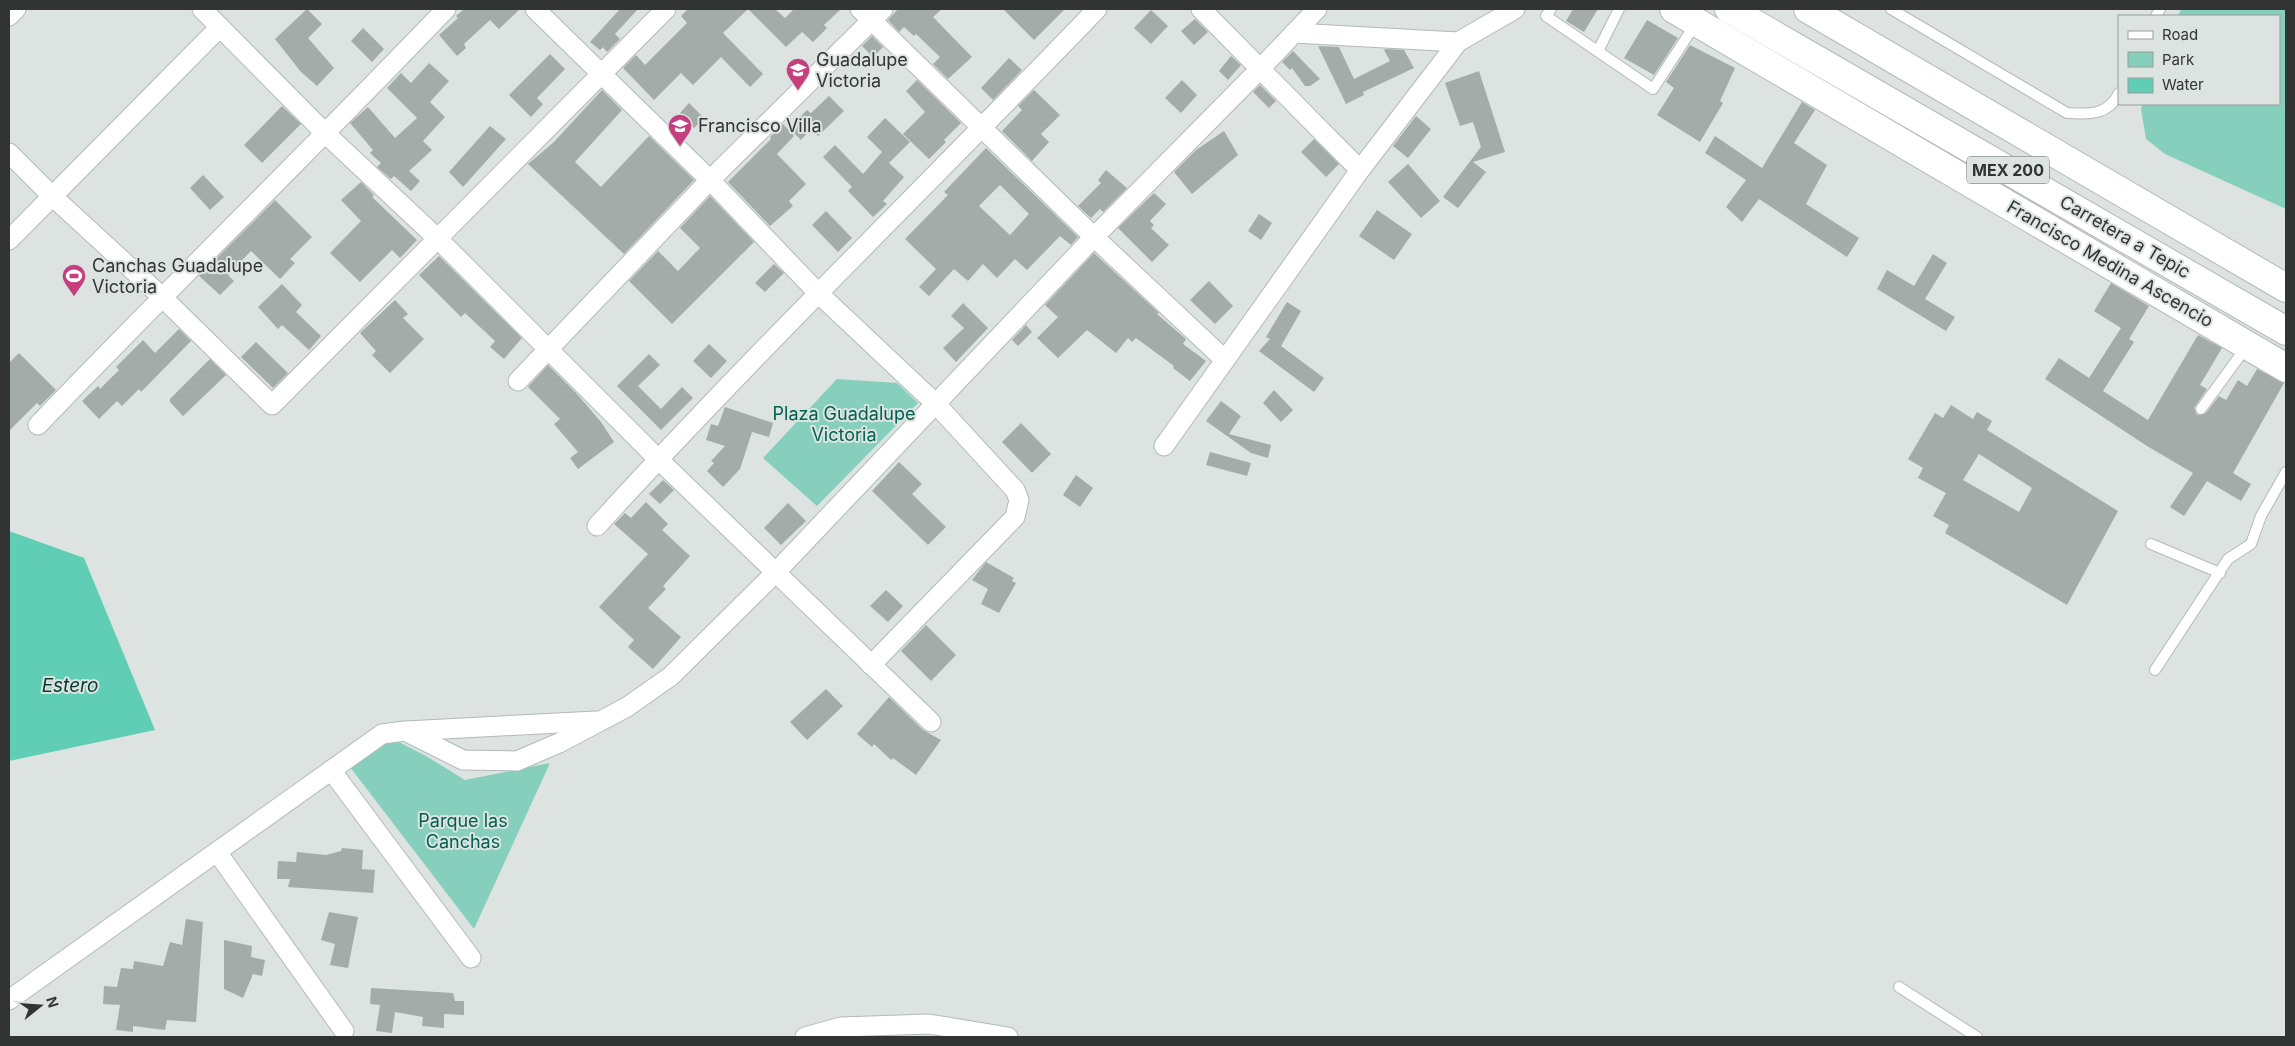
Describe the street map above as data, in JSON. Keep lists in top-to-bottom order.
{
  "streets": {
    "highway": ["MEX 200", "Carretera a Tepic", "Francisco Medina Ascencio"]
  },
  "water": ["Estero"],
  "parks": ["Plaza Guadalupe Victoria", "Parque las Canchas"],
  "places": {
    "school or university": ["Guadalupe Victoria", "Francisco Villa"],
    "sports": ["Canchas Guadalupe Victoria"]
  },
  "legend": ["Road", "Park", "Water"],
  "north": "right"
}
